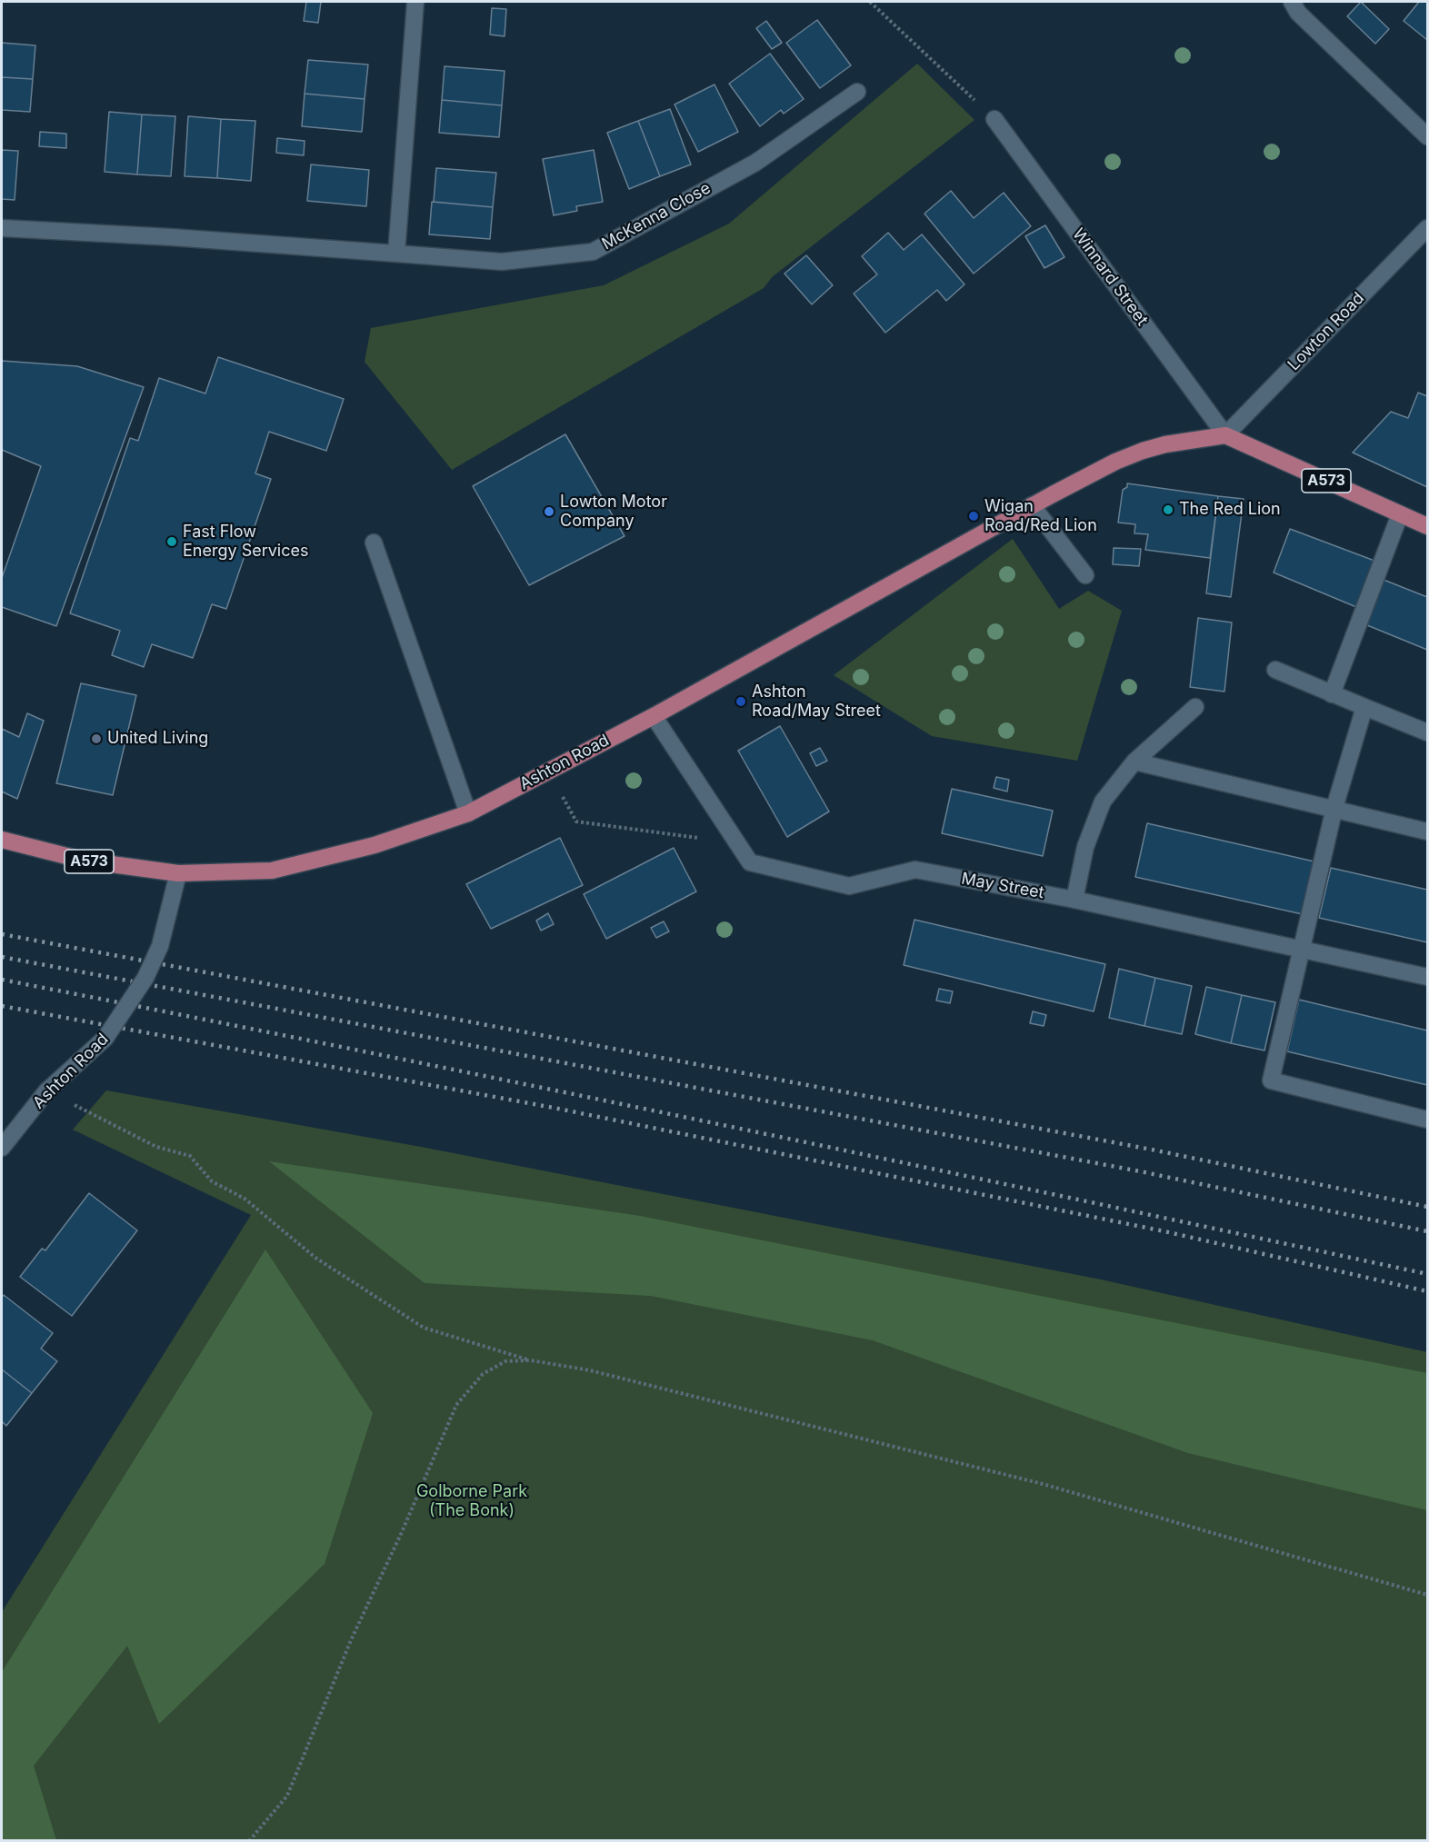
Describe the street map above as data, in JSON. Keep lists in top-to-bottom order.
{
  "streets": {
    "main road": ["A573", "Ashton Road"],
    "street": [
      "McKenna Close",
      "Winnard Street",
      "Lowton Road",
      "May Street"
    ]
  },
  "crossings": [
    ["Winnard Street", "Lowton Road"],
    ["Winnard Street", "A573"],
    ["Winnard Street", "Ashton Road"],
    ["Lowton Road", "A573"],
    ["Lowton Road", "Ashton Road"],
    ["A573", "Ashton Road"],
    ["Ashton Road", "May Street"]
  ],
  "parks": ["Golborne Park (The Bonk)"],
  "places": [
    "The Red Lion",
    "Lowton Motor Company",
    "Wigan Road/Red Lion",
    "Fast Flow Energy Services",
    "Ashton Road/May Street",
    "United Living"
  ]
}
